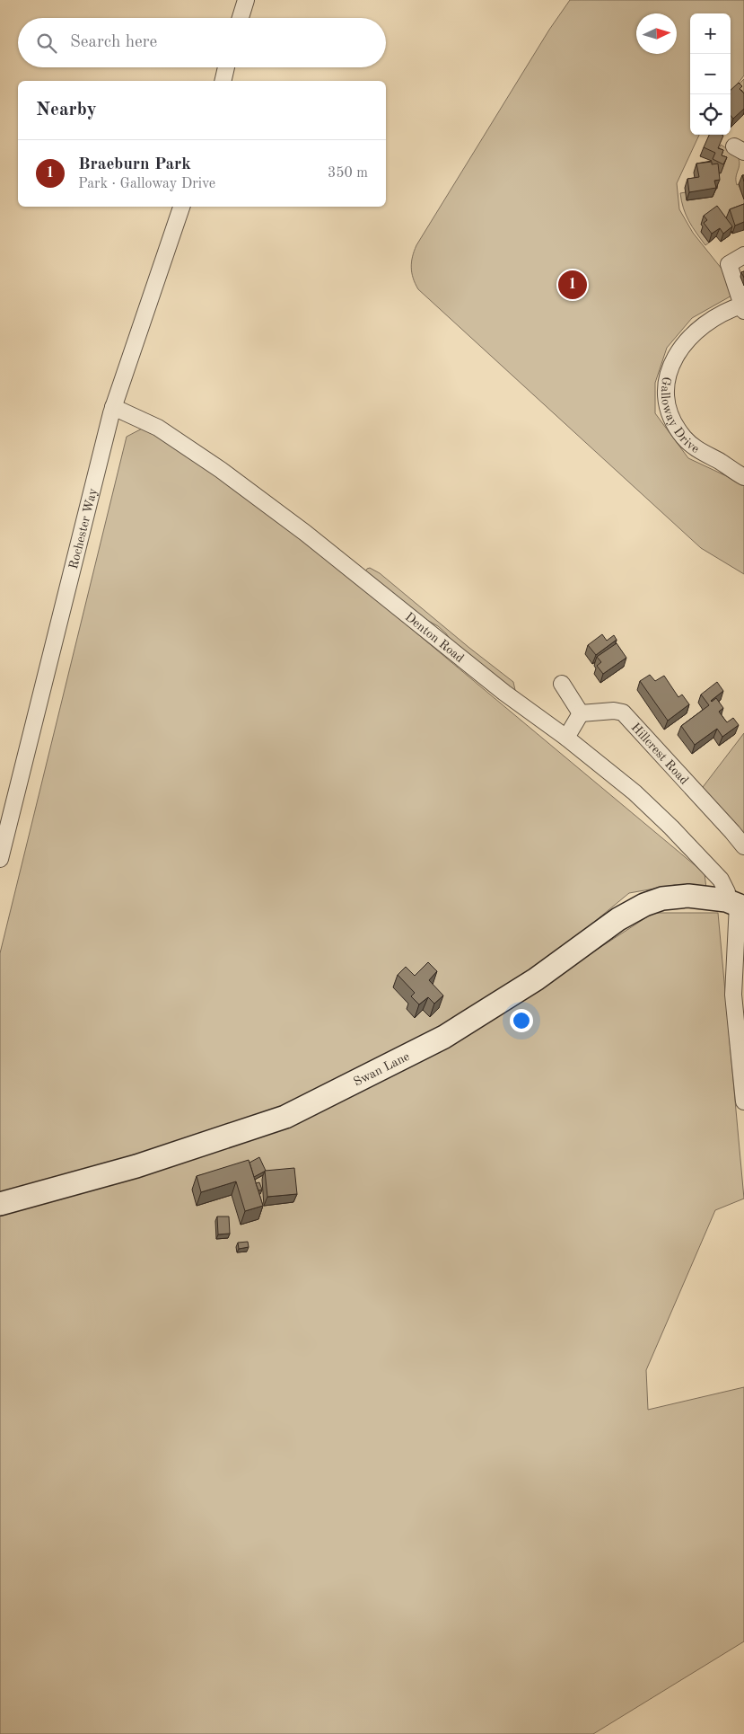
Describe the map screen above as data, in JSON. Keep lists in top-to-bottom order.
{
  "streets": {
    "street": [
      "Galloway Drive",
      "Rochester Way",
      "Denton Road",
      "Hillcrest Road",
      "Swan Lane"
    ]
  },
  "crossings": [
    ["Rochester Way", "Denton Road"],
    ["Denton Road", "Swan Lane"]
  ],
  "north": "right",
  "page": {
    "map_buttons": ["+", "−"],
    "search": "Search here",
    "heading": "Nearby",
    "list": [
      {
        "mark": "1",
        "name": "Braeburn Park",
        "note": "Park · Galloway Drive",
        "value": "350 m"
      }
    ],
    "pins": "1"
  }
}
